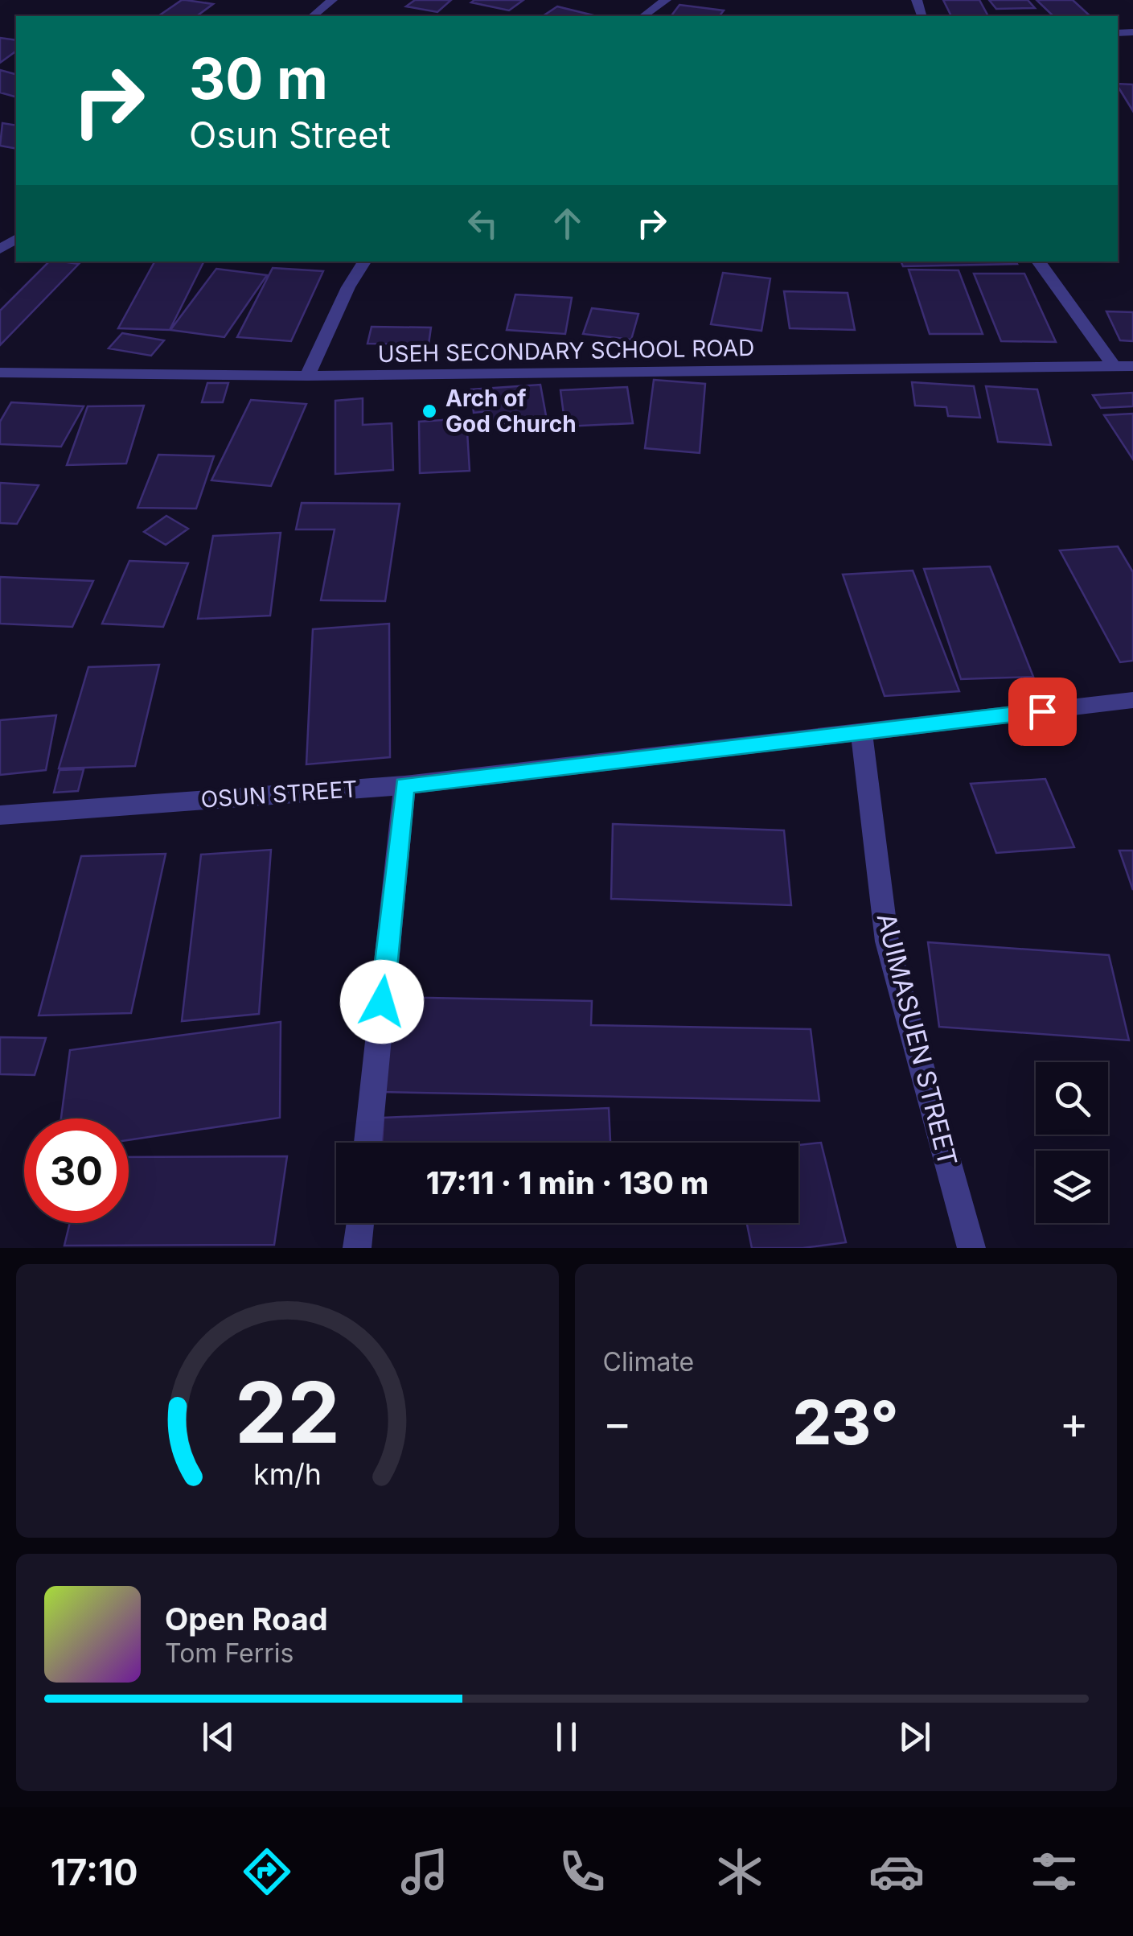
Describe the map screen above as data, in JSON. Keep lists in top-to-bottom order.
{
  "streets": {
    "street": ["USEH SECONDARY SCHOOL ROAD", "OSUN STREET", "AUIMASUEN STREET"]
  },
  "crossings": [
    ["OSUN STREET", "AUIMASUEN STREET"]
  ],
  "places": ["Arch of God Church"],
  "page": {
    "turn": ["30 m", "Osun Street"],
    "limit": "30",
    "trip": "17:11 · 1 min · 130 m",
    "tile": "Climate",
    "heat": ["−", "23°", "+"],
    "song": ["Open Road", "Tom Ferris"],
    "tabs": "17:10",
    "gauge": ["22", "km/h"]
  }
}
